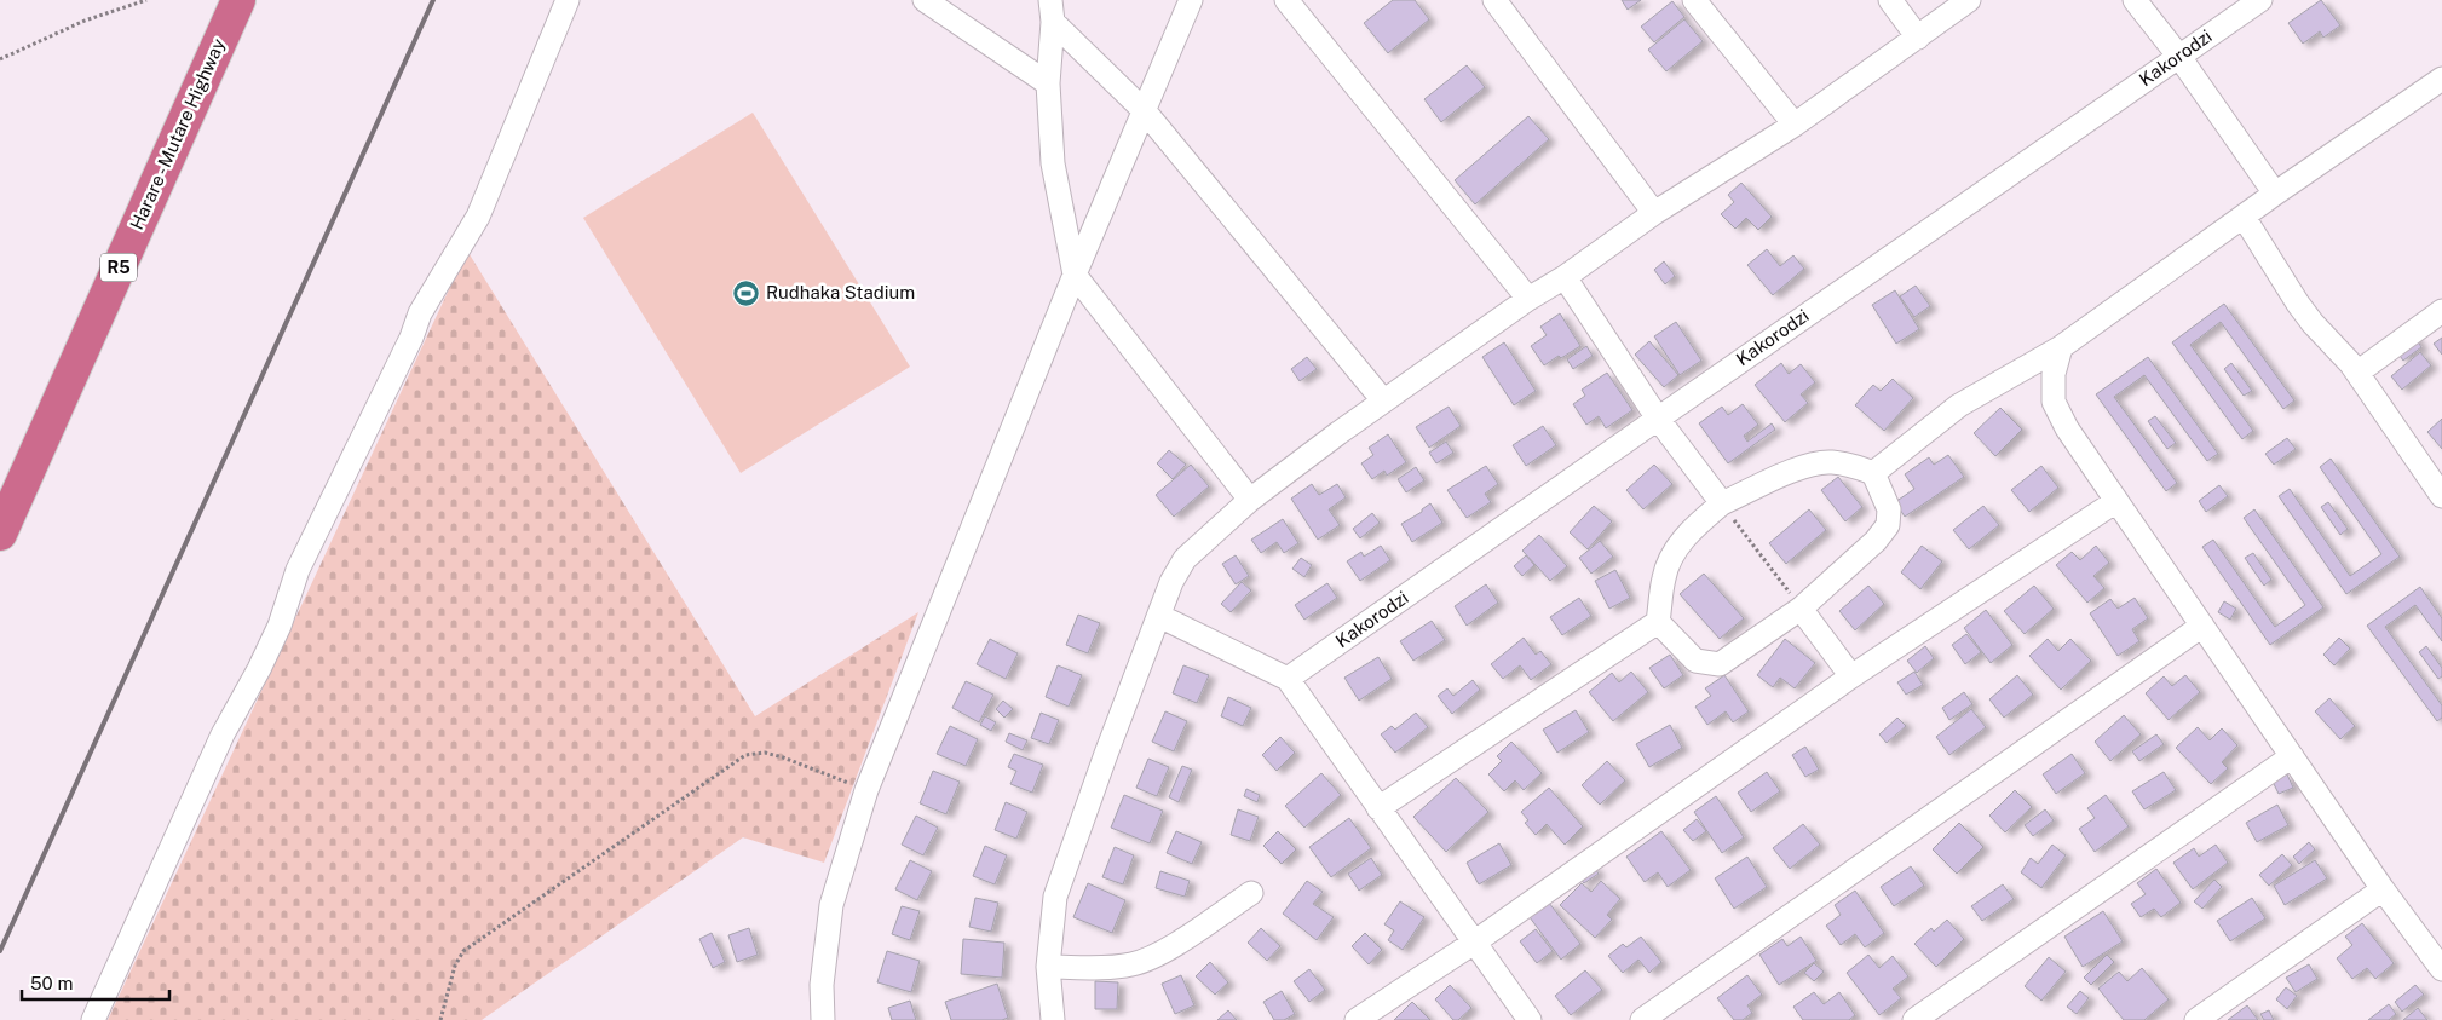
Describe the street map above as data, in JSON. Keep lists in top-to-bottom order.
{
  "streets": {
    "highway": ["Harare - Mutare Highway", "R5"],
    "street": ["Kakorodzi"]
  },
  "places": {
    "sports": ["Rudhaka Stadium"]
  },
  "scale_bar": "50 m"
}
